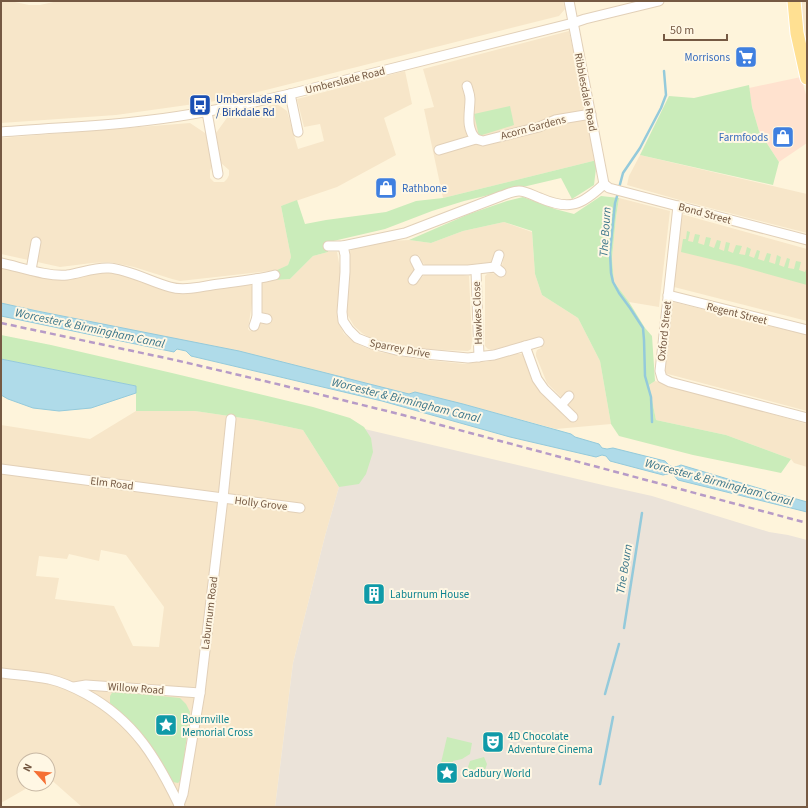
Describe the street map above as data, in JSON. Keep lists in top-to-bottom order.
{
  "streets": {
    "street": [
      "Umberslade Road",
      "Ribblesdale Road",
      "Acorn Gardens",
      "Bond Street",
      "Hawkes Close",
      "Regent Street",
      "Oxford Street",
      "Sparrey Drive",
      "Elm Road",
      "Holly Grove",
      "Laburnum Road",
      "Willow Road"
    ]
  },
  "crossings": [
    ["Umberslade Road", "Ribblesdale Road"],
    ["Ribblesdale Road", "Acorn Gardens"],
    ["Ribblesdale Road", "Bond Street"],
    ["Bond Street", "Oxford Street"],
    ["Hawkes Close", "Sparrey Drive"],
    ["Regent Street", "Oxford Street"],
    ["Elm Road", "Holly Grove"],
    ["Elm Road", "Laburnum Road"],
    ["Holly Grove", "Laburnum Road"],
    ["Laburnum Road", "Willow Road"]
  ],
  "water": ["The Bourn", "Worcester & Birmingham Canal"],
  "places": {
    "supermarket": ["Morrisons"],
    "bus stop": ["Umberslade Rd / Birkdale Rd"],
    "shop": ["Farmfoods", "Rathbone"],
    "building": ["Laburnum House"],
    "place": ["Bournville Memorial Cross", "Cadbury World"],
    "theatre": ["4D Chocolate Adventure Cinema"]
  },
  "scale_bar": "50 m",
  "north": "top left"
}
